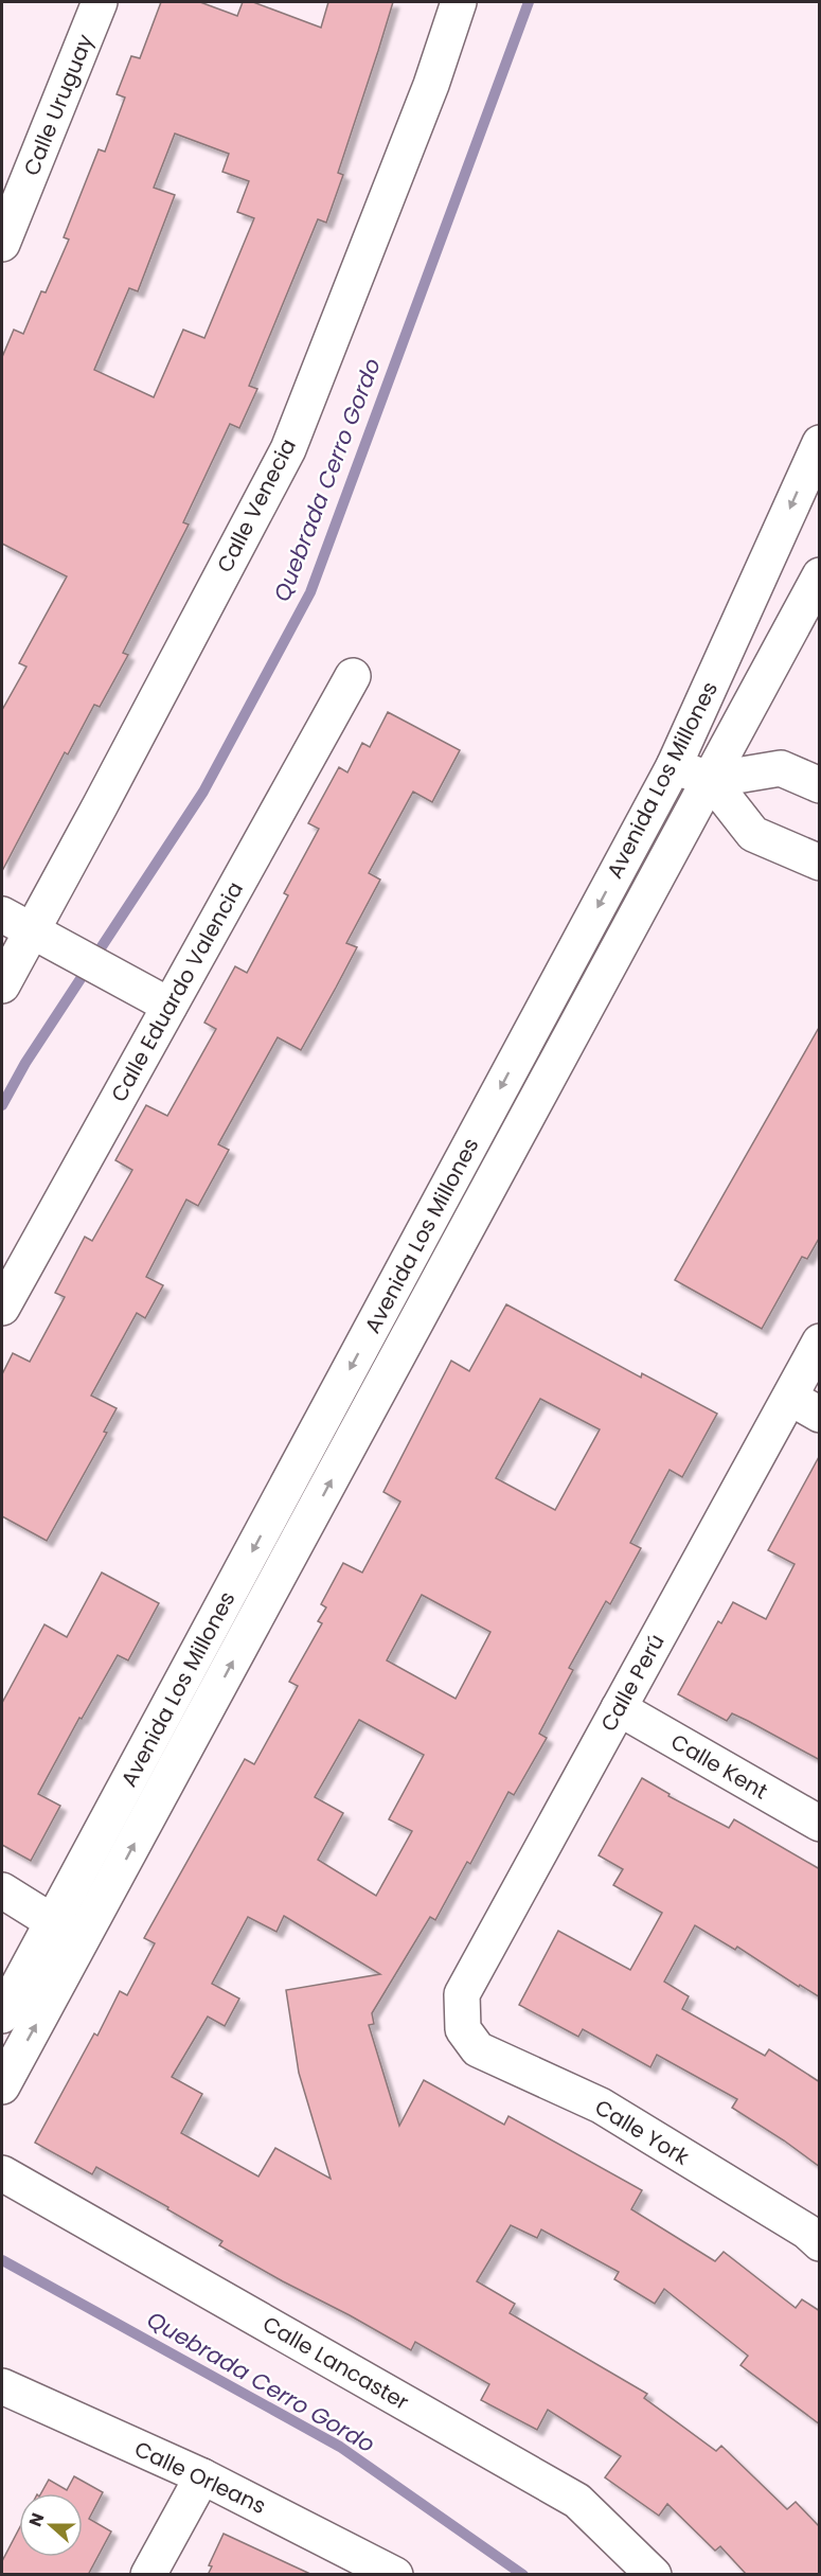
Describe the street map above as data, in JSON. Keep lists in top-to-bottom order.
{
  "streets": {
    "street": [
      "Calle Uruguay",
      "Calle Venecia",
      "Avenida Los Millones",
      "Calle Eduardo Valencia",
      "Calle Perú",
      "Calle Kent",
      "Calle York",
      "Calle Lancaster",
      "Calle Orleans"
    ]
  },
  "crossings": [
    ["Calle Perú", "Calle Kent"],
    ["Calle Perú", "Calle York"]
  ],
  "water": ["Quebrada Cerro Gordo"],
  "north": "left"
}
